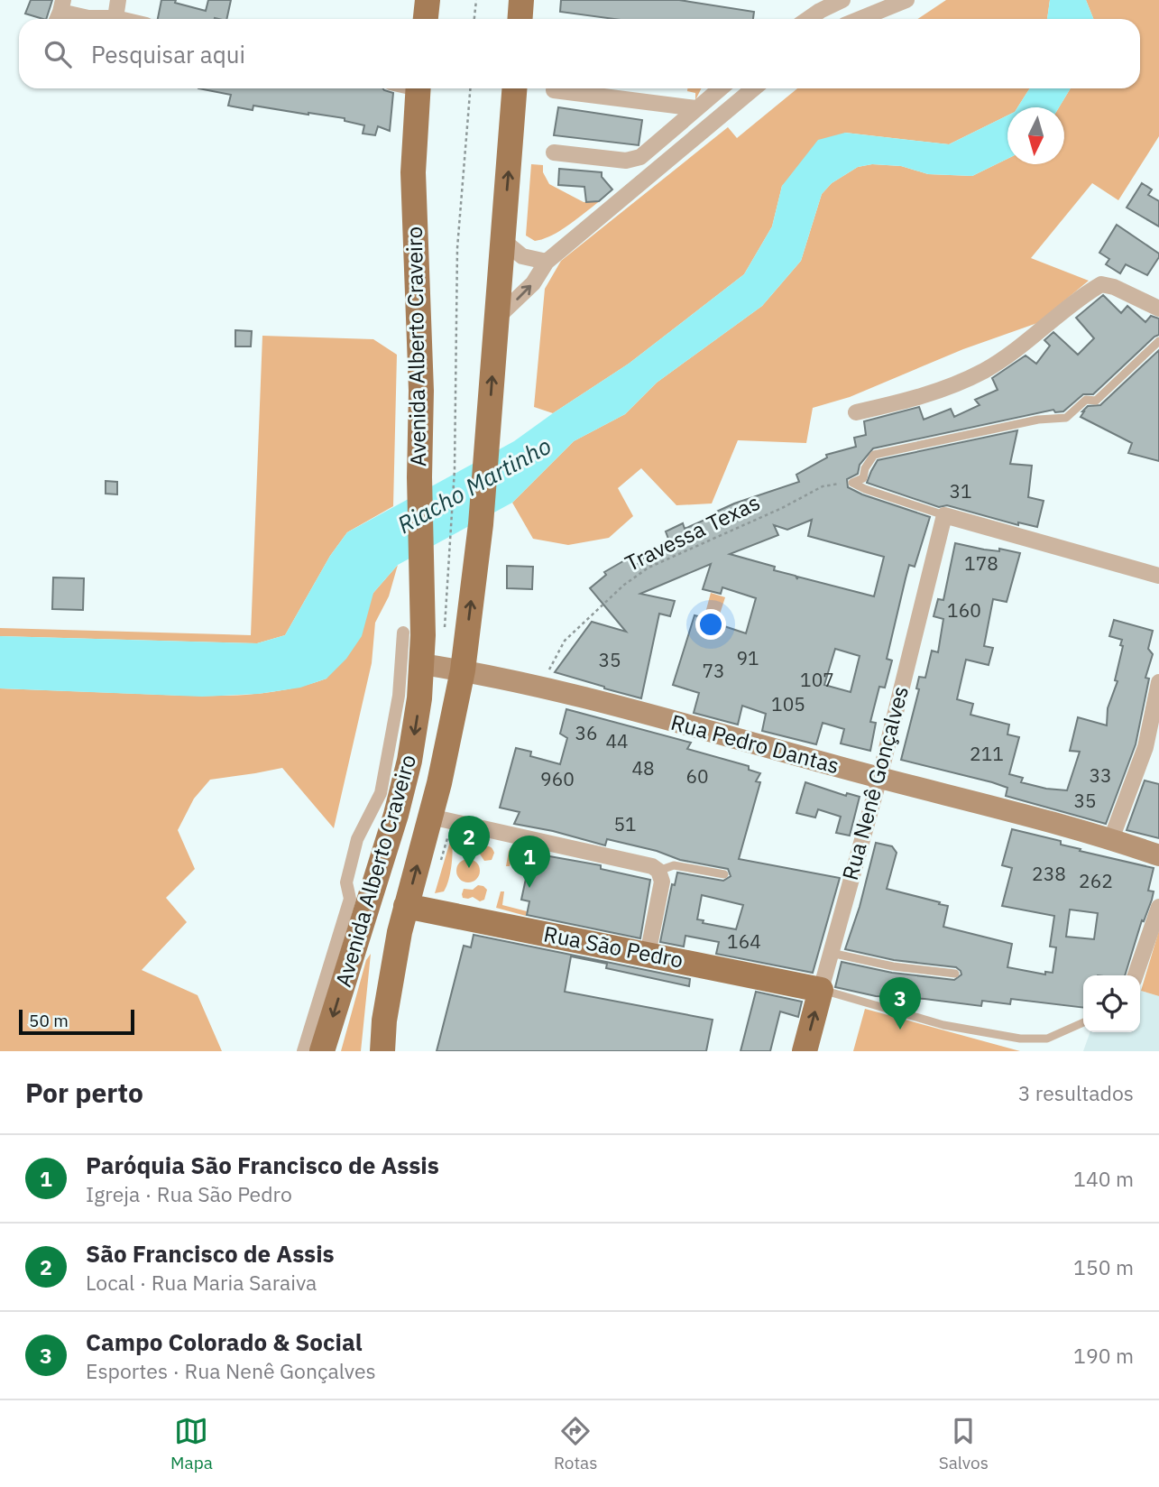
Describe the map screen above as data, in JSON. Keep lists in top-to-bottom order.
{
  "streets": {
    "main road": [
      "Avenida Alberto Craveiro",
      "Rua Pedro Dantas",
      "Rua Nenê Gonçalves",
      "Rua São Pedro"
    ],
    "path": ["Travessa Texas"]
  },
  "crossings": [
    ["Avenida Alberto Craveiro", "Rua Pedro Dantas"],
    ["Avenida Alberto Craveiro", "Rua São Pedro"],
    ["Rua Pedro Dantas", "Rua Nenê Gonçalves"],
    ["Rua Nenê Gonçalves", "Rua São Pedro"]
  ],
  "water": ["Riacho Martinho"],
  "house_numbers": [
    "31",
    "178",
    "160",
    "91",
    "35",
    "73",
    "107",
    "105",
    "36",
    "44",
    "211",
    "48",
    "33",
    "60",
    "960",
    "35",
    "51",
    "238",
    "262",
    "164"
  ],
  "scale_bar": "50 m",
  "north": "bottom",
  "page": {
    "search": "Pesquisar aqui",
    "pins": ["2", "1", "3"],
    "scale": "50 m",
    "heading": ["Por perto", "3 resultados"],
    "list": [
      {
        "mark": "1",
        "name": "Paróquia São Francisco de Assis",
        "note": "Igreja · Rua São Pedro",
        "value": "140 m"
      },
      {
        "mark": "2",
        "name": "São Francisco de Assis",
        "note": "Local · Rua Maria Saraiva",
        "value": "150 m"
      },
      {
        "mark": "3",
        "name": "Campo Colorado & Social",
        "note": "Esportes · Rua Nenê Gonçalves",
        "value": "190 m"
      }
    ],
    "nav": ["Mapa", "Rotas", "Salvos"]
  }
}
